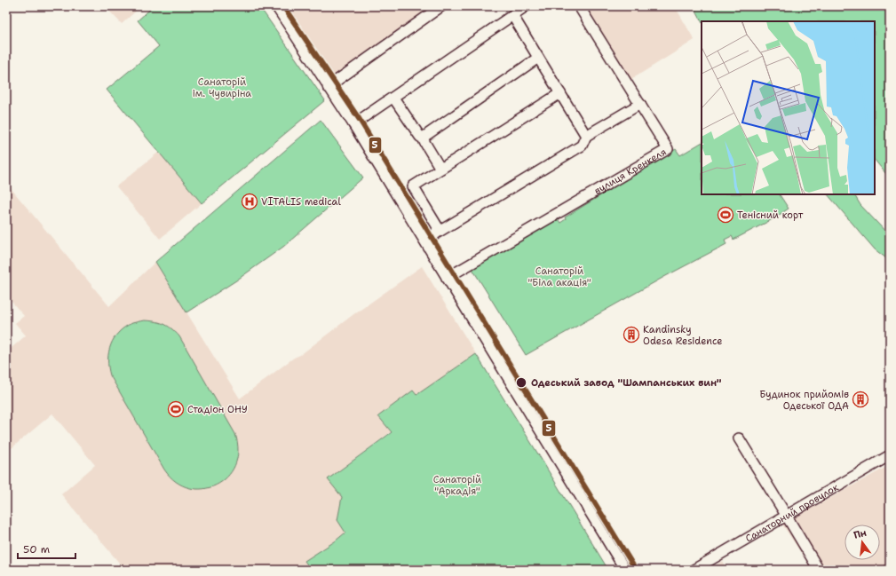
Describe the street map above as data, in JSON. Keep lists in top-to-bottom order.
{
  "streets": {
    "street": ["вулиця Кренкеля", "Санаторний провулок"]
  },
  "parks": ["Санаторій ім. Чувиріна", "Санаторій \"Біла акація\"", "Санаторій \"Аркадія\""],
  "places": {
    "hospital": ["VITALIS medical"],
    "sports": ["Тенісний корт", "Стадіон ОНУ"],
    "building": ["Kandinsky Odesa Residence", "Будинок прийомів Одеської ОДА"],
    "other": ["Одеський завод \"Шампанських вин\""]
  },
  "lines": ["transit line 5"],
  "scale_bar": "50 m",
  "north": "top"
}
